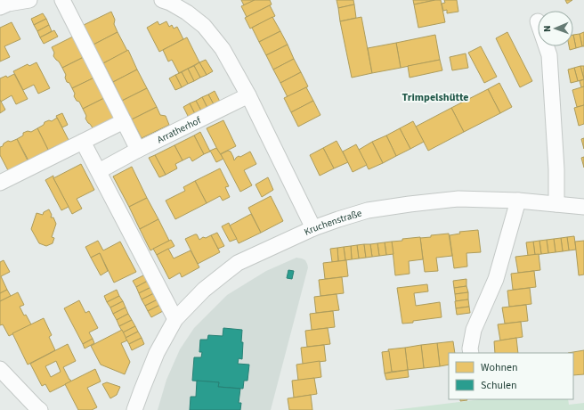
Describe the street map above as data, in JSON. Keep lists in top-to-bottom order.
{
  "streets": {
    "street": ["Arratherhof", "Kruchenstraße"]
  },
  "districts": ["Trimpelshütte"],
  "legend": ["Wohnen", "Schulen"],
  "north": "left"
}
